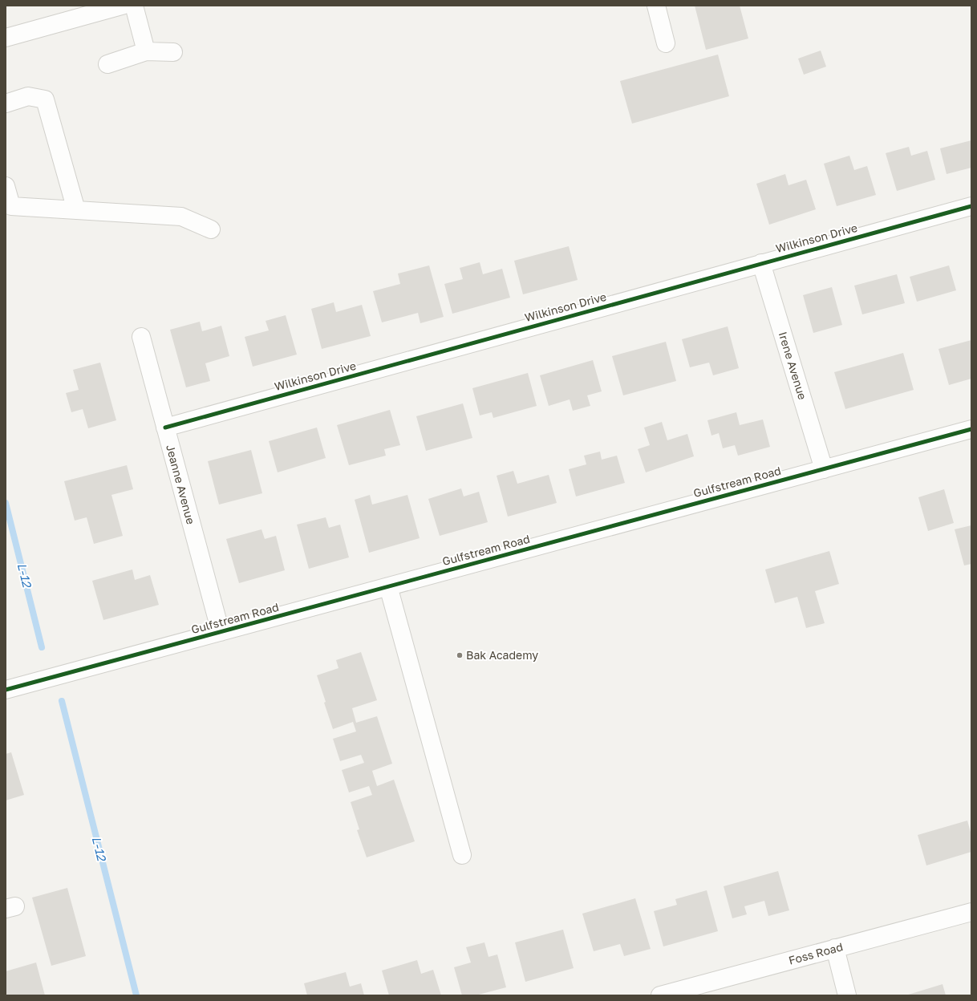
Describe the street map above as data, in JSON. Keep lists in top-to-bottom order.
{
  "streets": {
    "street": [
      "Wilkinson Drive",
      "Irene Avenue",
      "Gulfstream Road",
      "Jeanne Avenue",
      "Foss Road"
    ]
  },
  "crossings": [
    ["Wilkinson Drive", "Irene Avenue"],
    ["Wilkinson Drive", "Jeanne Avenue"],
    ["Irene Avenue", "Gulfstream Road"],
    ["Gulfstream Road", "Jeanne Avenue"]
  ],
  "water": ["L-12"],
  "places": ["Bak Academy"]
}
